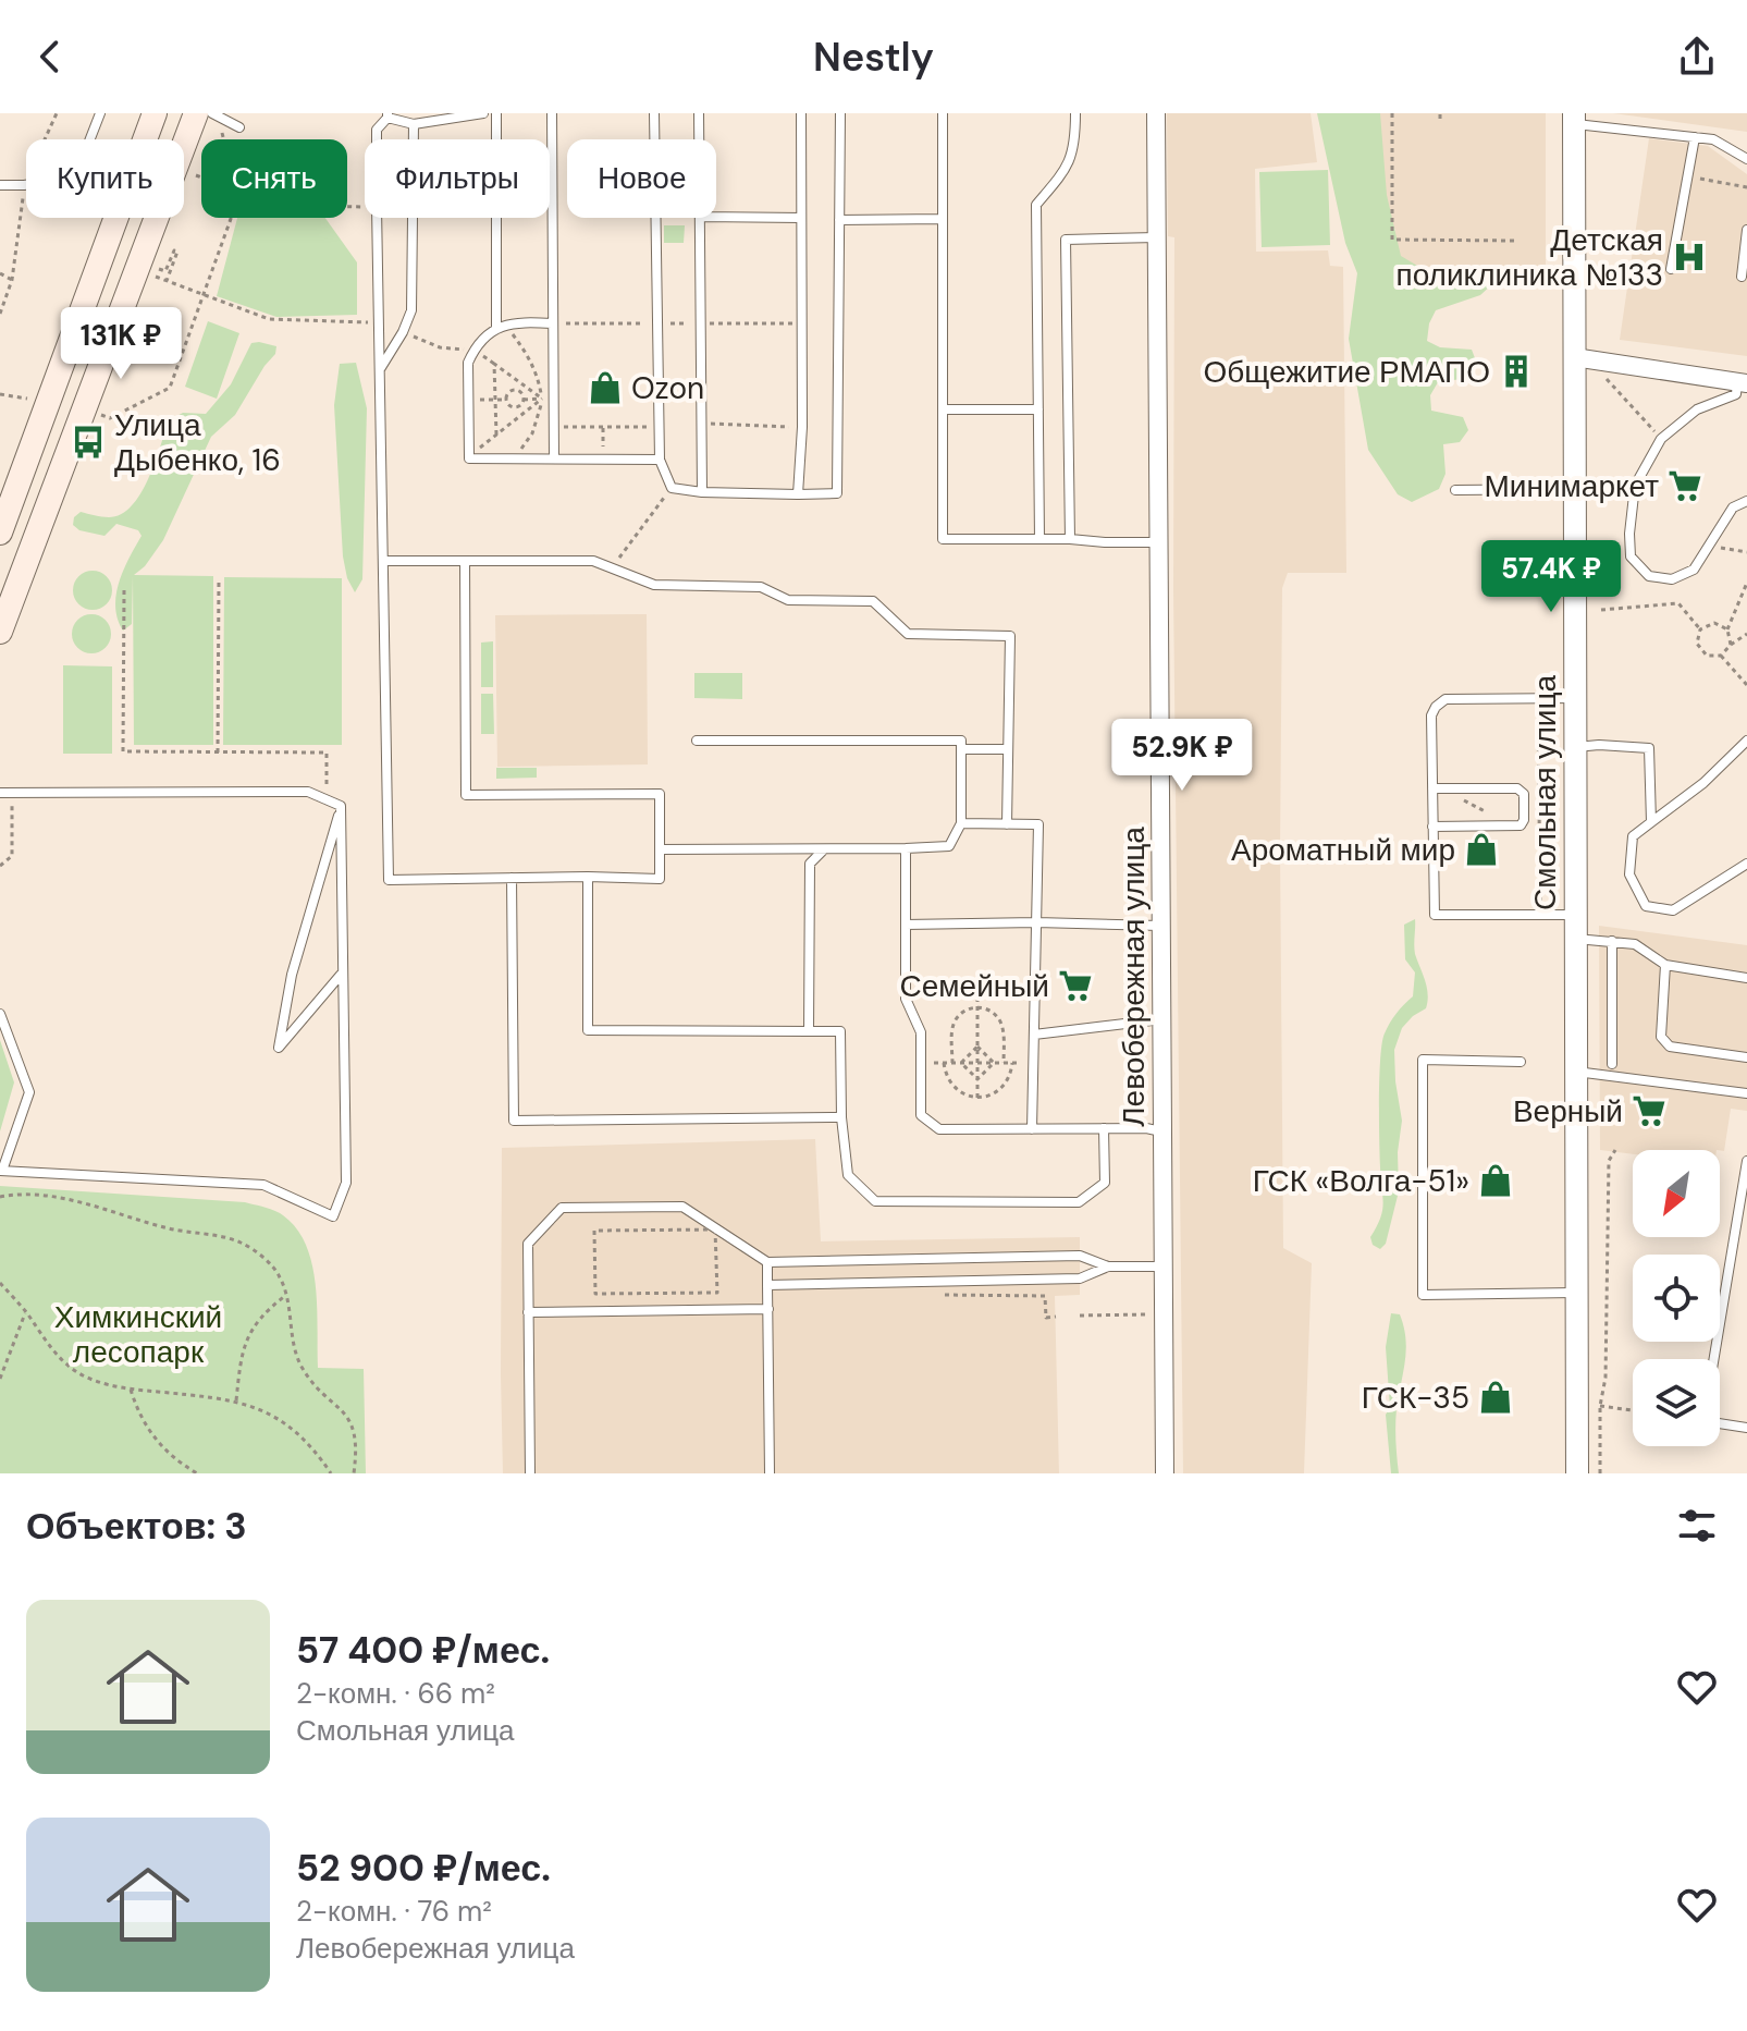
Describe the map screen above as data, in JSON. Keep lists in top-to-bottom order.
{
  "streets": {
    "street": ["Смольная улица", "Левобережная улица"]
  },
  "parks": ["Химкинский лесопарк"],
  "places": {
    "hospital": ["Детская поликлиника №133"],
    "building": ["Общежитие РМАПО"],
    "shop": [
      "Ozon",
      "Ароматный мир",
      "ГСК «Волга-51»",
      "ГСК-35"
    ],
    "bus stop": ["Улица Дыбенко, 16"],
    "supermarket": ["Минимаркет", "Семейный", "Верный"]
  },
  "north": "bottom left",
  "page": {
    "header": "Nestly",
    "chip": [
      "Купить",
      "Снять",
      "Фильтры",
      "Новое"
    ],
    "price": ["131K ₽", "57.4K ₽", "52.9K ₽"],
    "heading": "Объектов: 3",
    "list": [
      {
        "name": "57 400 ₽/мес.",
        "note": "2-комн. · 66 m² · Смольная улица"
      },
      {
        "name": "52 900 ₽/мес.",
        "note": "2-комн. · 76 m² · Левобережная улица"
      }
    ]
  }
}
